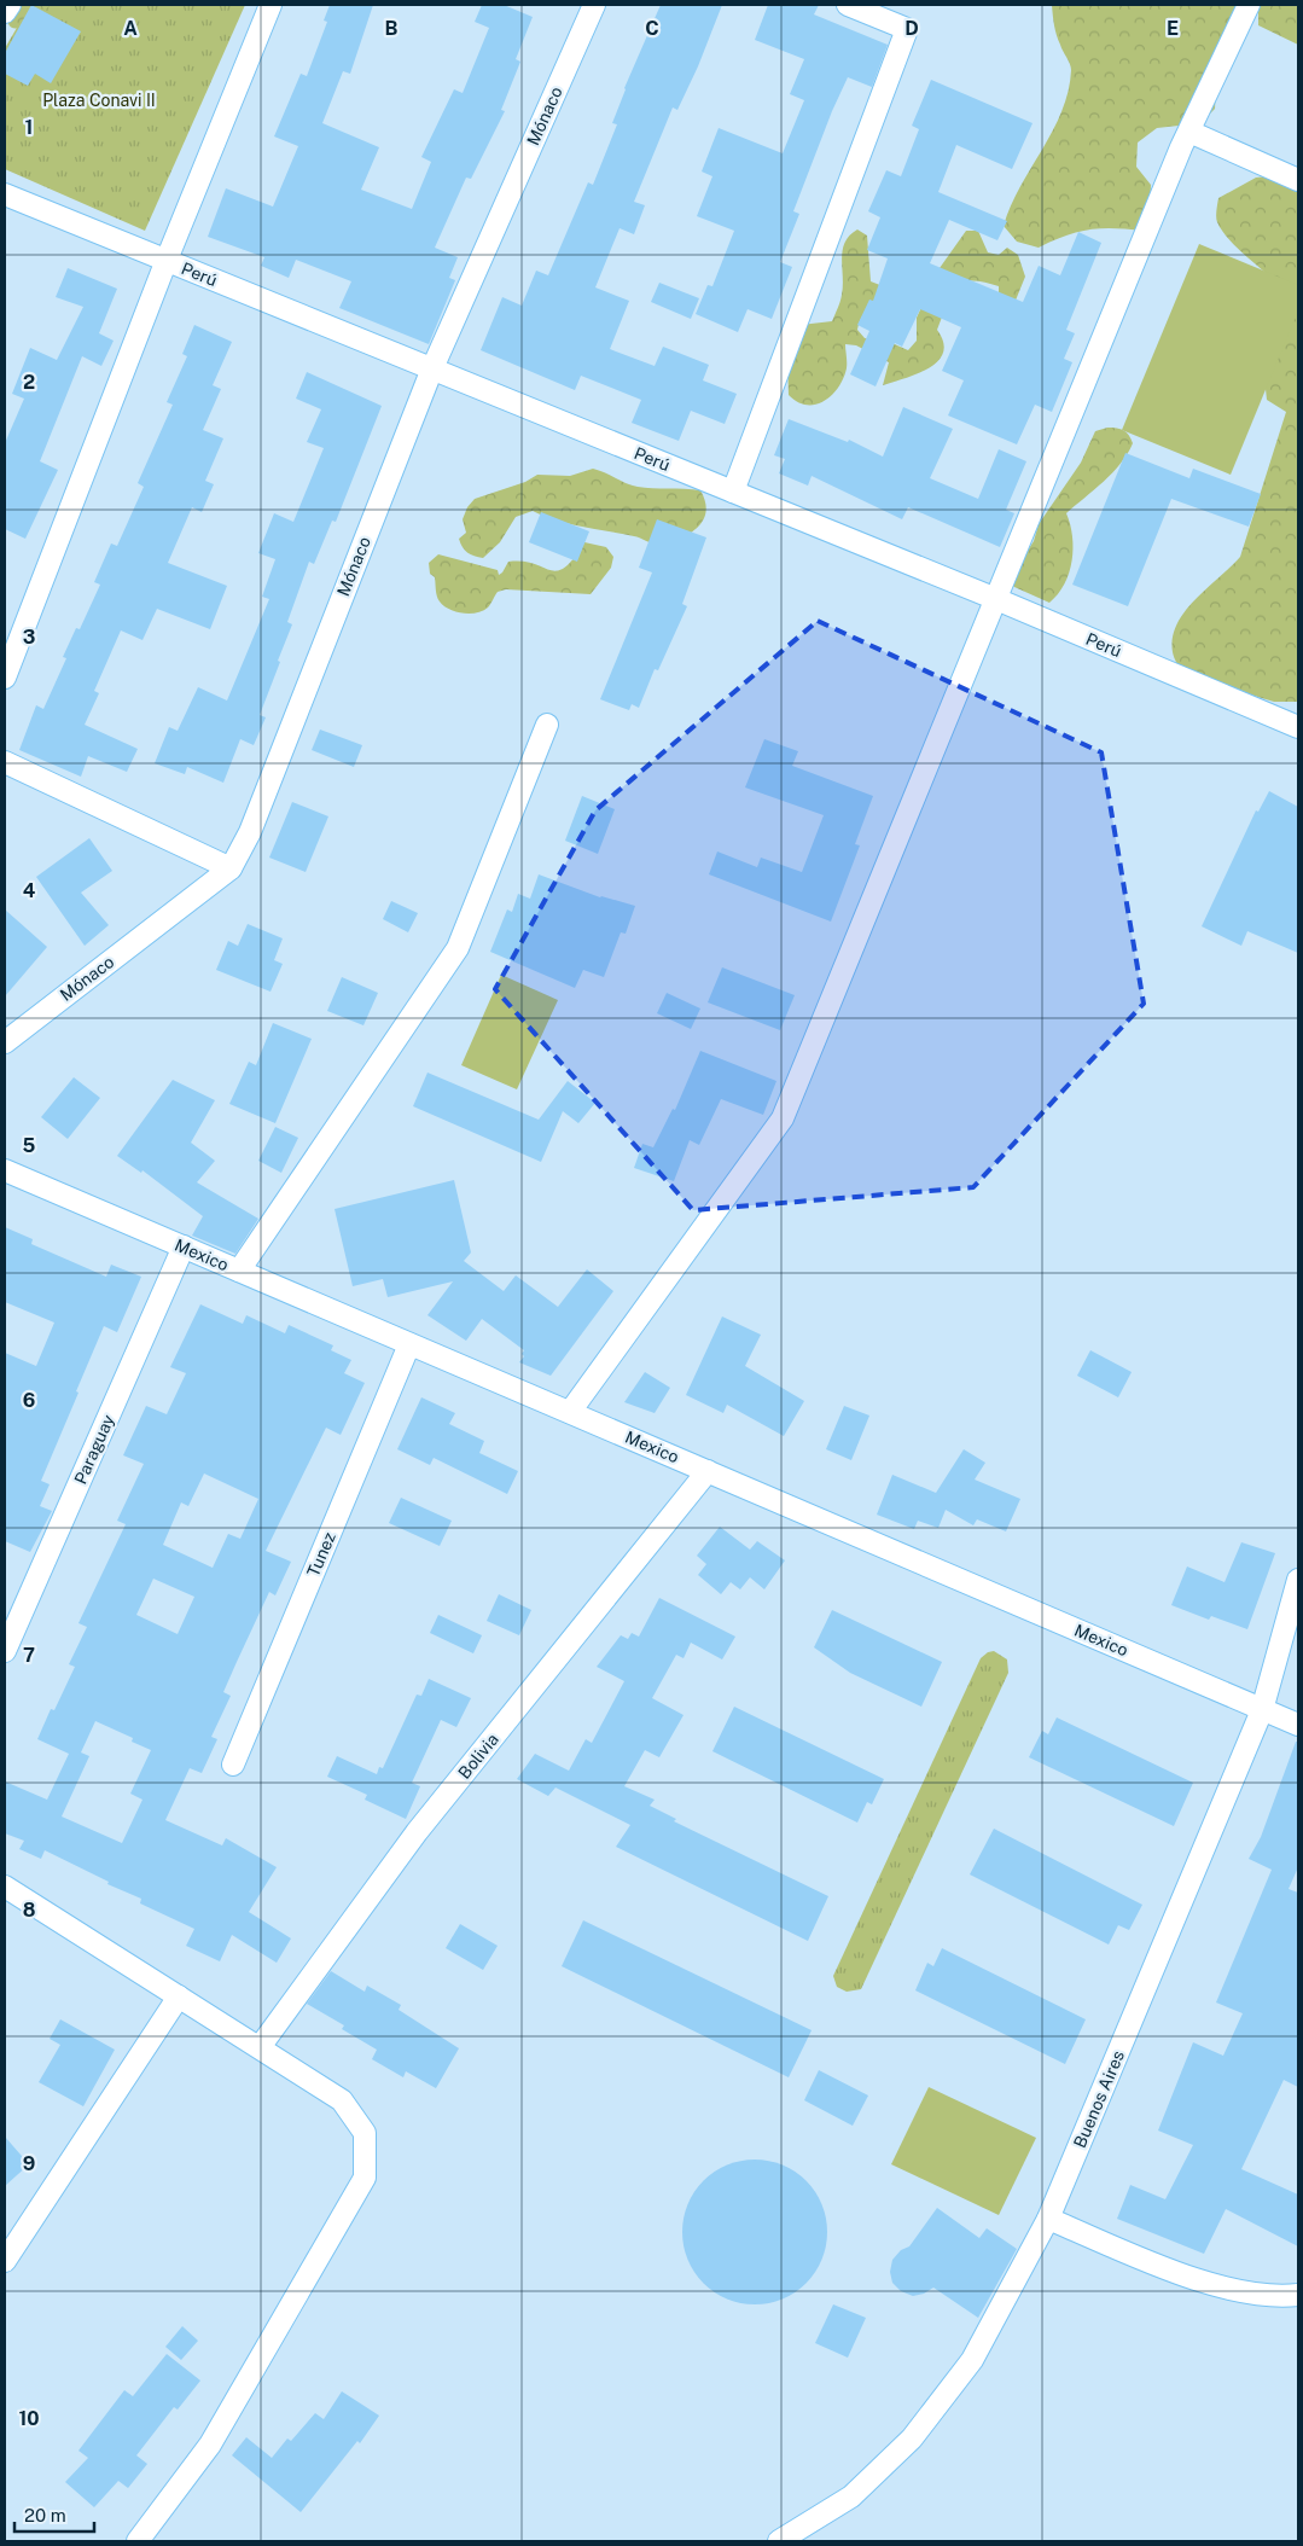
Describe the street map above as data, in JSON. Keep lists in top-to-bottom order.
{
  "streets": {
    "street": [
      "Mónaco",
      "Perú",
      "Mexico",
      "Paraguay",
      "Tunez",
      "Bolivia",
      "Buenos Aires"
    ]
  },
  "crossings": [
    ["Mónaco", "Perú"],
    ["Mexico", "Paraguay"],
    ["Mexico", "Tunez"],
    ["Mexico", "Bolivia"],
    ["Mexico", "Buenos Aires"]
  ],
  "parks": ["Plaza Conavi II"],
  "scale_bar": "20 m",
  "grid": {
    "columns": [
      "A",
      "B",
      "C",
      "D",
      "E"
    ],
    "rows": [
      "1",
      "2",
      "3",
      "4",
      "5",
      "6",
      "7",
      "8",
      "9",
      "10"
    ]
  }
}
